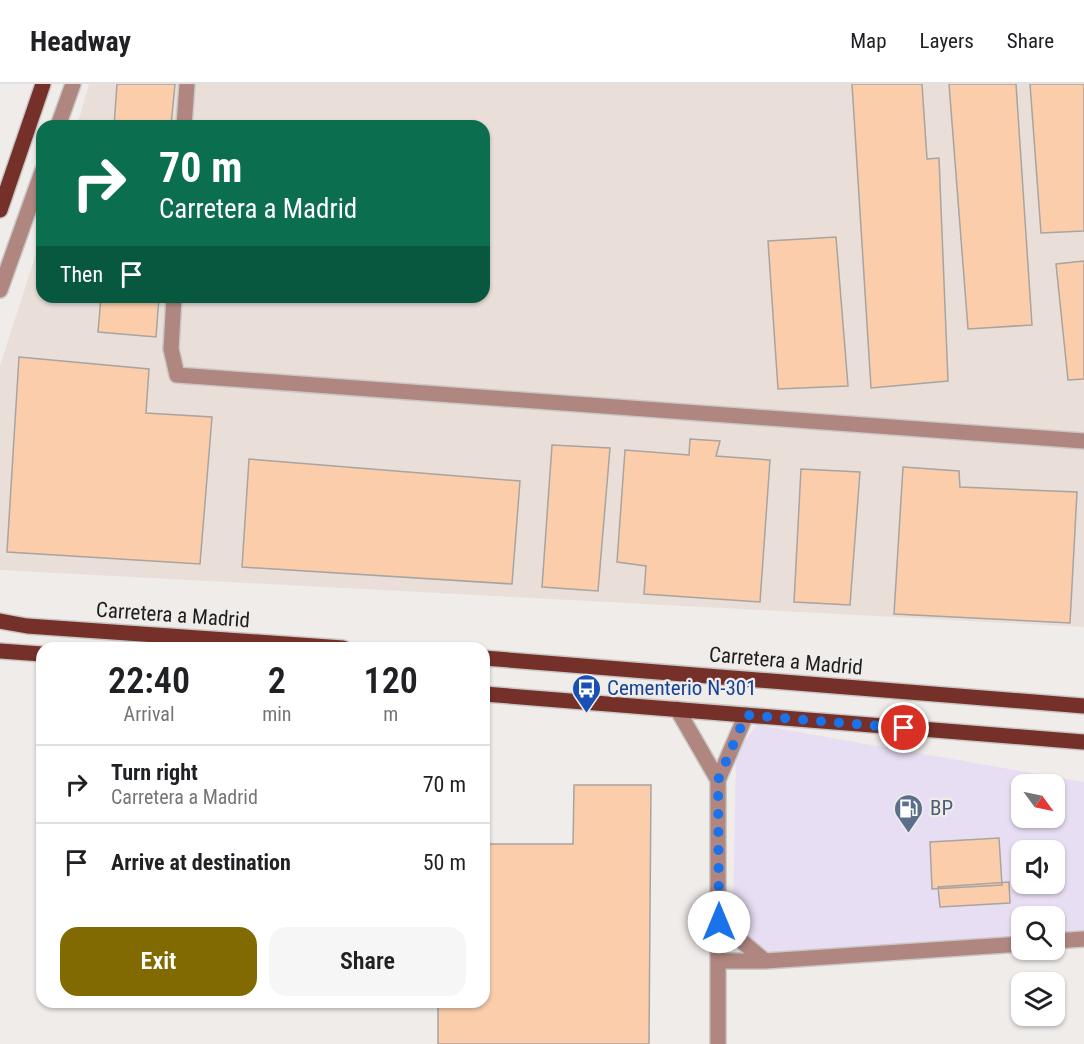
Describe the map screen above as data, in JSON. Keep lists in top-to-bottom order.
{
  "streets": {
    "main road": ["Carretera a Madrid"]
  },
  "places": {
    "bus stop": ["Cementerio N-301"],
    "fuel station": ["BP"]
  },
  "north": "bottom right",
  "page": {
    "header": "Headway",
    "nav": ["Map", "Layers", "Share"],
    "turn": ["70 m", "Carretera a Madrid"],
    "then": "Then",
    "eta": [
      "22:40",
      "Arrival",
      "2",
      "min",
      "120",
      "m"
    ],
    "list": [
      {
        "name": "Turn right",
        "note": "Carretera a Madrid",
        "value": "70 m"
      },
      {
        "name": "Arrive at destination",
        "value": "50 m"
      }
    ],
    "buttons": ["Exit", "Share"]
  }
}
